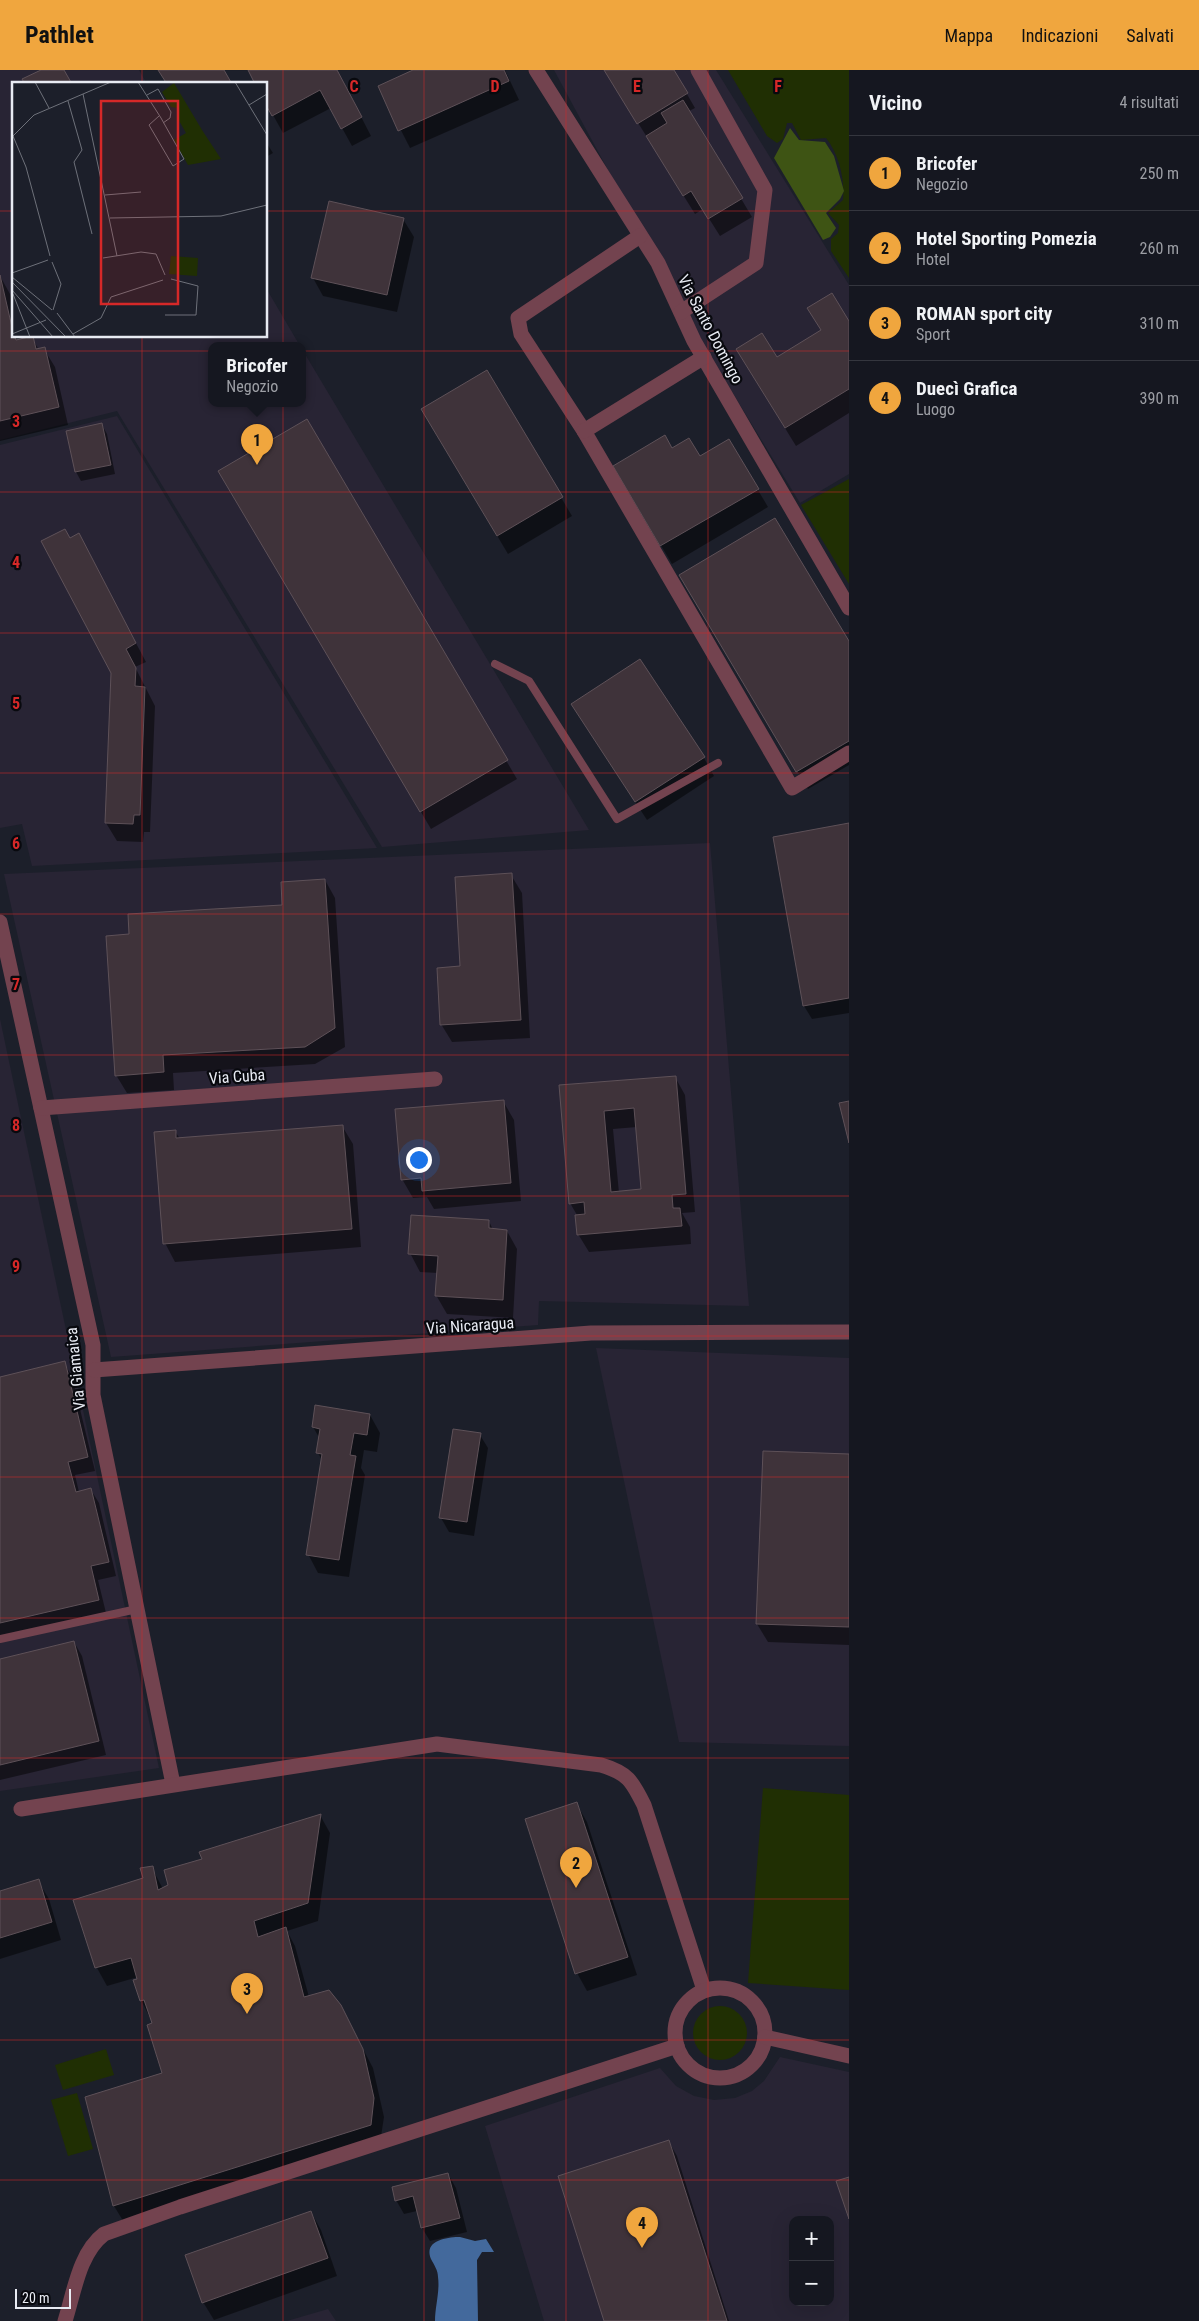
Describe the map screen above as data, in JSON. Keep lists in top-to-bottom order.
{
  "streets": {
    "street": [
      "Via Santo Domingo",
      "Via Cuba",
      "Via Nicaragua",
      "Via Giamaica"
    ]
  },
  "crossings": [
    ["Via Cuba", "Via Giamaica"],
    ["Via Nicaragua", "Via Giamaica"]
  ],
  "scale_bar": "20 m",
  "page": {
    "header": "Pathlet",
    "nav": ["Mappa", "Indicazioni", "Salvati"],
    "heading": ["Vicino", "4 risultati"],
    "list": [
      {
        "mark": "1",
        "name": "Bricofer",
        "note": "Negozio",
        "value": "250 m"
      },
      {
        "mark": "2",
        "name": "Hotel Sporting Pomezia",
        "note": "Hotel",
        "value": "260 m"
      },
      {
        "mark": "3",
        "name": "ROMAN sport city",
        "note": "Sport",
        "value": "310 m"
      },
      {
        "mark": "4",
        "name": "Duecì Grafica",
        "note": "Luogo",
        "value": "390 m"
      }
    ],
    "popup": ["Bricofer", "Negozio"],
    "pins": [
      "1",
      "2",
      "3",
      "4"
    ],
    "map_buttons": ["+", "−"],
    "scale": "20 m"
  },
  "grid": {
    "columns": [
      "C",
      "D",
      "E",
      "F"
    ],
    "rows": [
      "3",
      "4",
      "5",
      "6",
      "7",
      "8",
      "9"
    ]
  }
}
